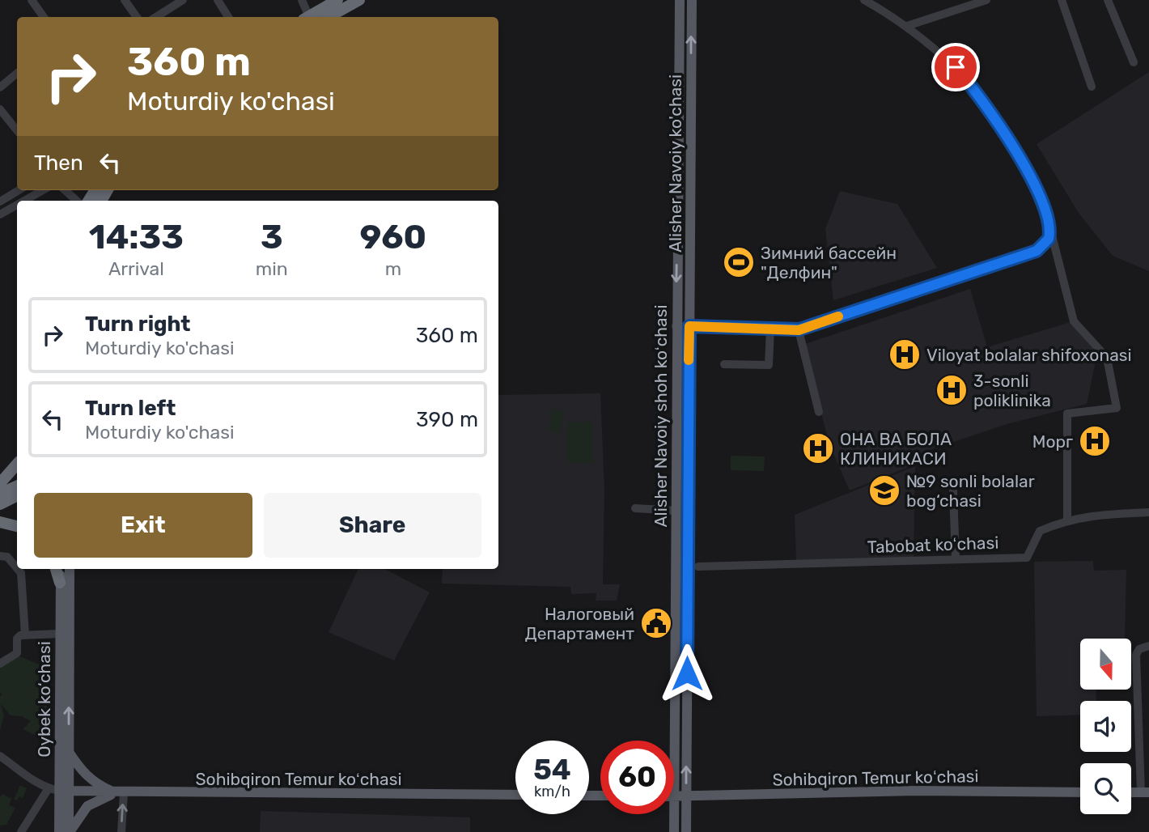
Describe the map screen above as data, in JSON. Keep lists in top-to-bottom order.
{
  "streets": {
    "main road": [
      "Alisher Navoiy ko'chasi",
      "Alisher Navoiy shoh koʻchasi",
      "Oybek ko‘chasi",
      "Sohibqiron Temur koʻchasi"
    ],
    "street": ["Tabobat koʻchasi"]
  },
  "crossings": [
    ["Alisher Navoiy ko'chasi", "Alisher Navoiy shoh koʻchasi"],
    ["Alisher Navoiy shoh koʻchasi", "Sohibqiron Temur koʻchasi"],
    ["Oybek ko‘chasi", "Sohibqiron Temur koʻchasi"]
  ],
  "one_way": ["Alisher Navoiy ko'chasi"],
  "places": {
    "sports": ["Зимний бассейн \"Делфин\""],
    "hospital": [
      "Viloyat bolalar shifoxonasi",
      "3-sonli poliklinika",
      "Морг",
      "ОНА ВА БОЛА КЛИНИКАСИ"
    ],
    "school or university": ["№9 sonli bolalar bog‘chasi"],
    "public building": ["Налоговый Департамент"]
  },
  "north": "bottom",
  "page": {
    "turn": ["360 m", "Moturdiy ko'chasi"],
    "then": "Then",
    "eta": [
      "14:33",
      "Arrival",
      "3",
      "min",
      "960",
      "m"
    ],
    "list": [
      {
        "name": "Turn right",
        "note": "Moturdiy ko'chasi",
        "value": "360 m"
      },
      {
        "name": "Turn left",
        "note": "Moturdiy ko'chasi",
        "value": "390 m"
      }
    ],
    "buttons": ["Exit", "Share"],
    "speed": "54 km/h",
    "limit": "60"
  }
}
